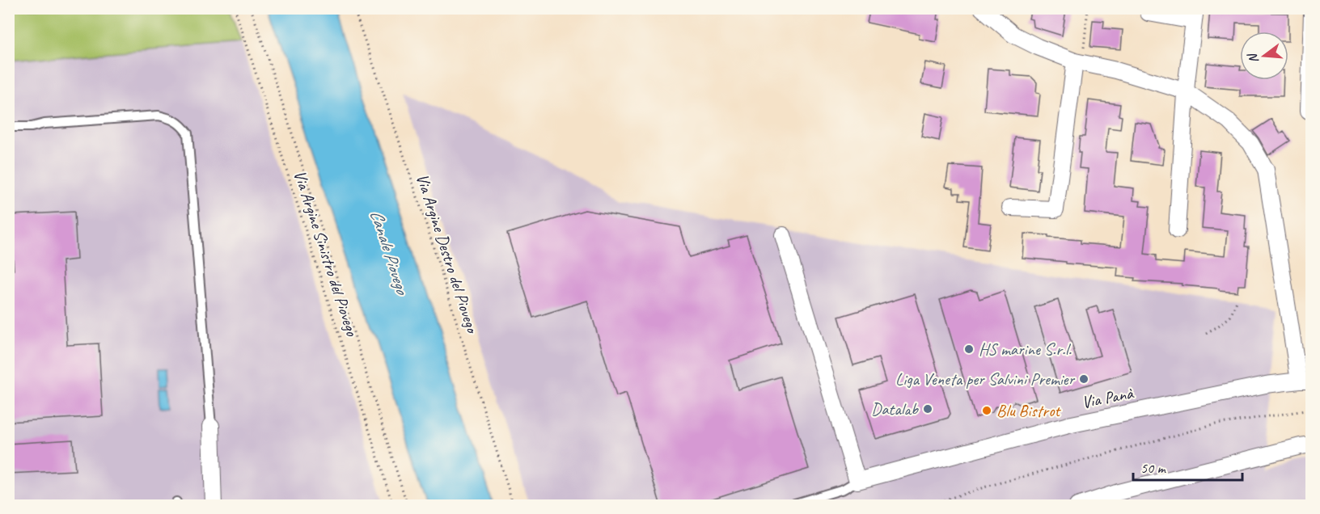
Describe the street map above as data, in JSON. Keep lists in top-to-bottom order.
{
  "streets": {
    "street": ["Via Panà"],
    "path": ["Via Argine Sinistro del Piovego", "Via Argine Destro del Piovego"]
  },
  "water": ["Canale Piovego"],
  "places": [
    "HS marine S.r.l.",
    "Liga Veneta per Salvini Premier",
    "Datalab",
    "Blu Bistrot"
  ],
  "scale_bar": "50 m",
  "north": "left"
}
